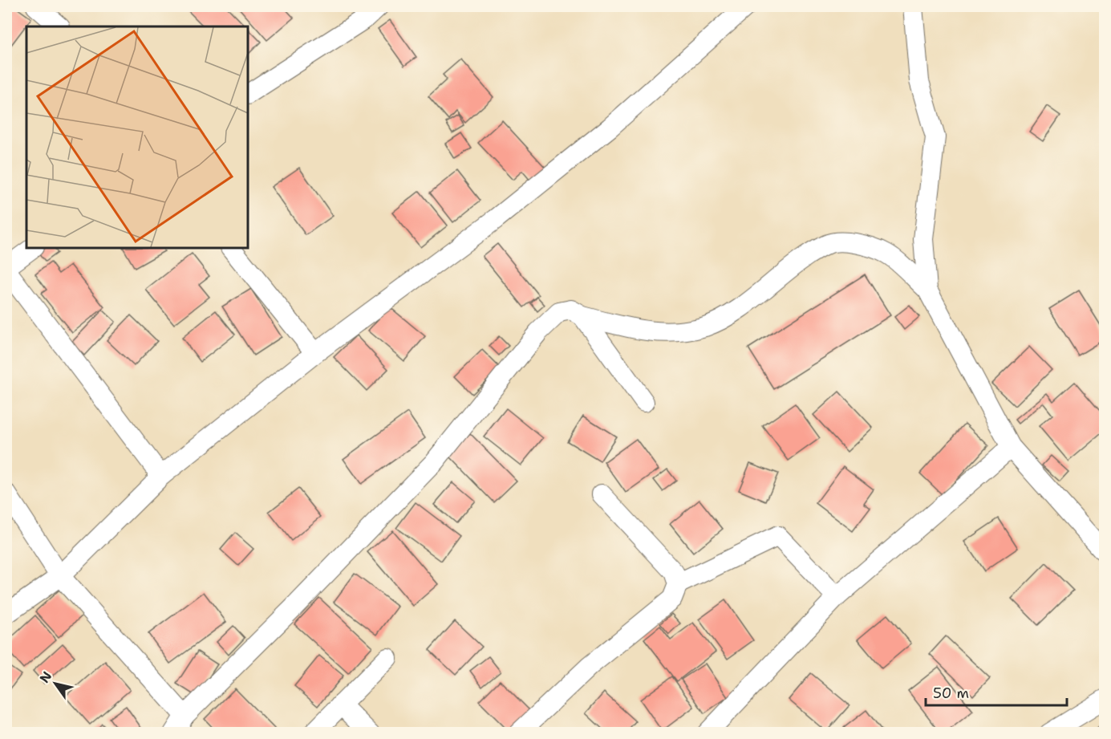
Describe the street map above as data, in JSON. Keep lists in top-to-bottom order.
{
  "scale_bar": "50 m",
  "north": "top left"
}
